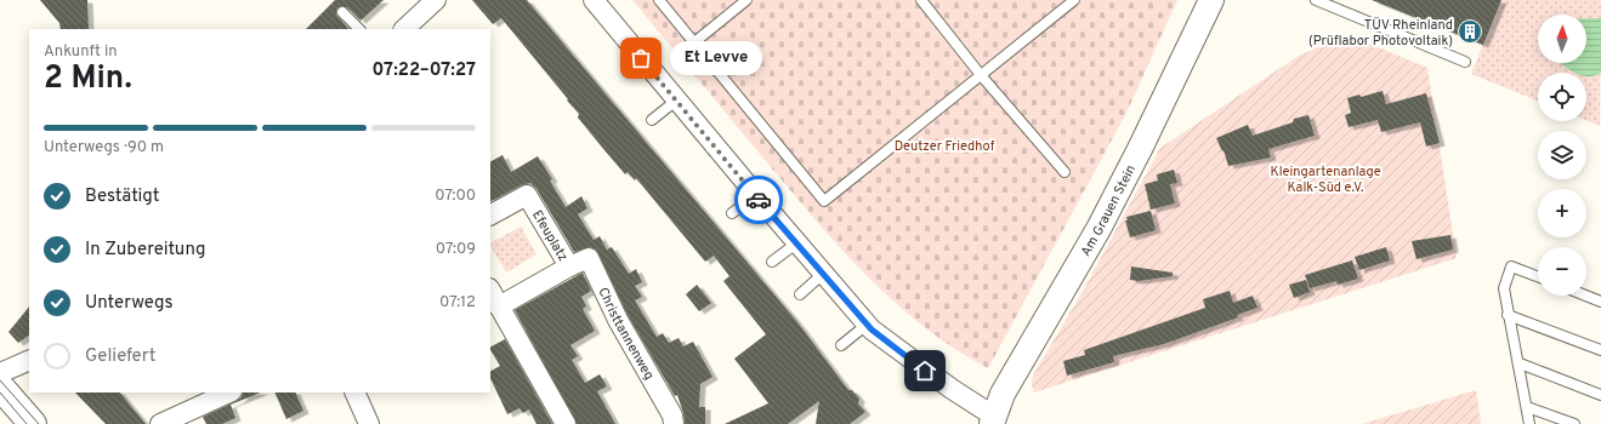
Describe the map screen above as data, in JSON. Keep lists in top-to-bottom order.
{
  "streets": {
    "street": ["Am Grauen Stein", "Efeuplatz", "Christtannenweg"]
  },
  "crossings": [
    ["Efeuplatz", "Christtannenweg"]
  ],
  "parks": ["Deutzer Friedhof", "Kleingartenanlage Kalk-Süd e.V."],
  "places": {
    "building": ["TÜV Rheinland (Prüflabor Photovoltaik)"],
    "other": ["Et Levve"]
  },
  "north": "top",
  "page": {
    "map_buttons": ["+", "−"],
    "heading": ["2 Min.", "Ankunft in", "07:22–07:27"],
    "bubble": "Et Levve",
    "bar": "Unterwegs · 90 m",
    "list": [
      ["Bestätigt", "07:00"],
      ["In Zubereitung", "07:09"],
      ["Unterwegs", "07:12"],
      "Geliefert"
    ]
  }
}
